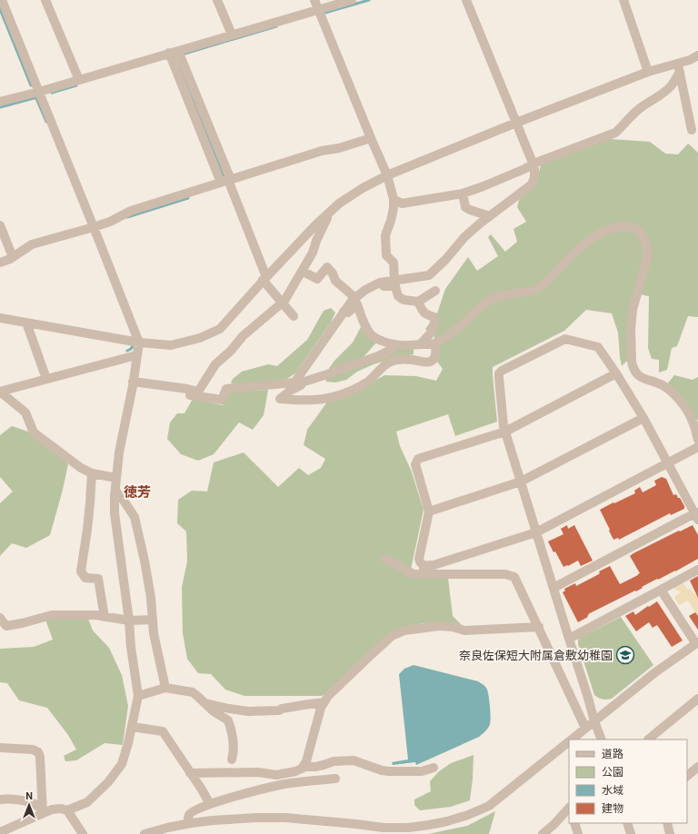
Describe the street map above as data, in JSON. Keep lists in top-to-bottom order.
{
  "districts": ["徳芳"],
  "places": {
    "school or university": ["奈良佐保短大附属倉敷幼稚園"]
  },
  "legend": [
    "道路",
    "公園",
    "水域",
    "建物"
  ],
  "north": "top"
}
